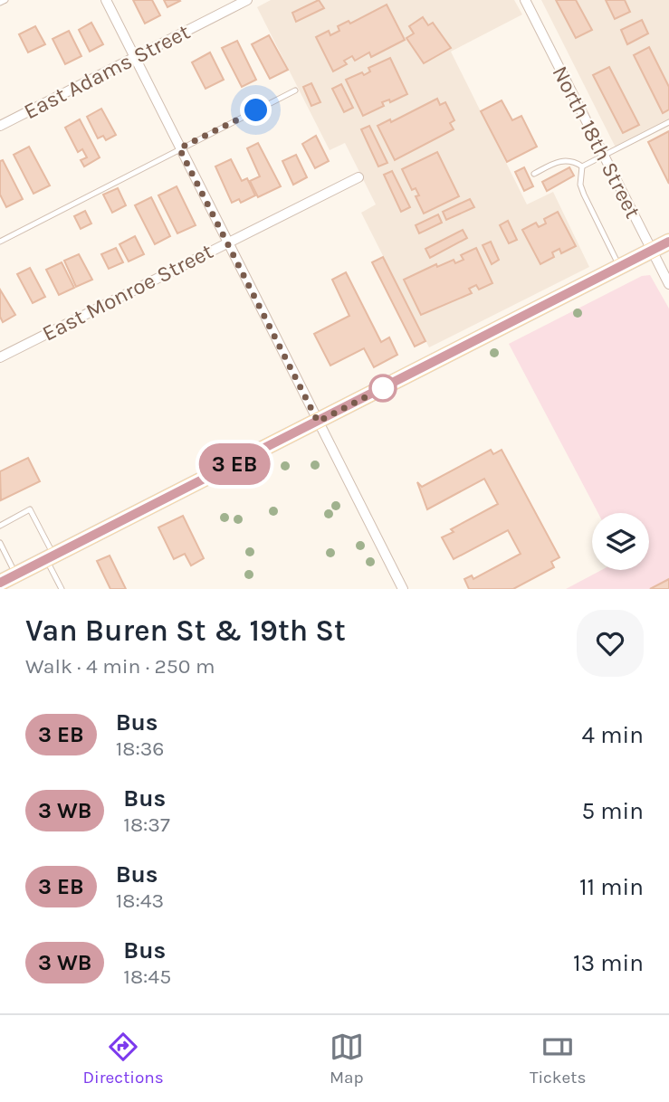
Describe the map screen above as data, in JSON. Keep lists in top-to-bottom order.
{
  "streets": {
    "street": ["East Adams Street", "North 18th Street", "East Monroe Street"]
  },
  "page": {
    "on_map": "3 EB",
    "heading": ["Van Buren St & 19th St", "Walk · 4 min · 250 m"],
    "list": [
      {
        "mark": "3 EB",
        "name": "Bus",
        "note": "18:36",
        "value": "4 min"
      },
      {
        "mark": "3 WB",
        "name": "Bus",
        "note": "18:37",
        "value": "5 min"
      },
      {
        "mark": "3 EB",
        "name": "Bus",
        "note": "18:43",
        "value": "11 min"
      },
      {
        "mark": "3 WB",
        "name": "Bus",
        "note": "18:45",
        "value": "13 min"
      }
    ],
    "tabs": ["Directions", "Map", "Tickets"]
  }
}
